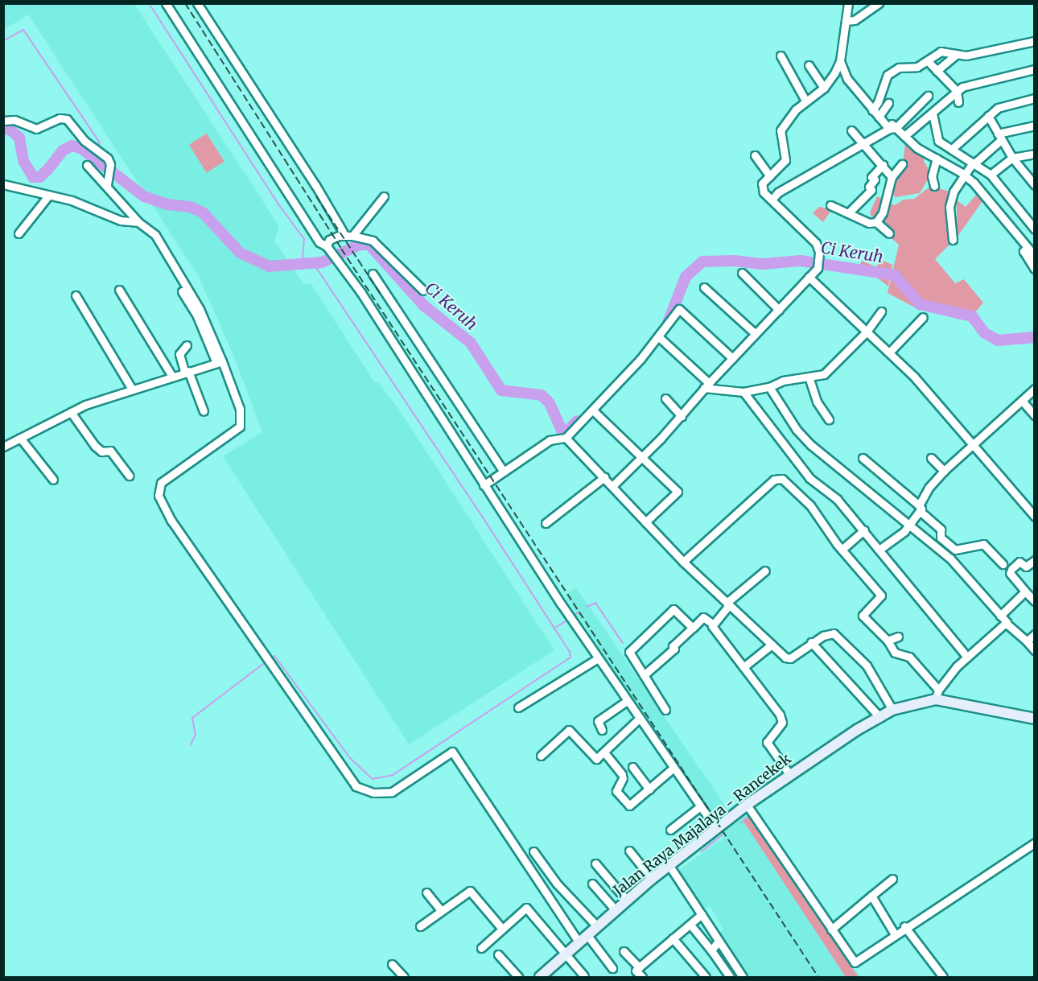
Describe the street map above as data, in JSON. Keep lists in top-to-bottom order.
{
  "streets": {
    "main road": ["Jalan Raya Majalaya - Rancekek"]
  },
  "water": ["Ci Keruh"]
}
